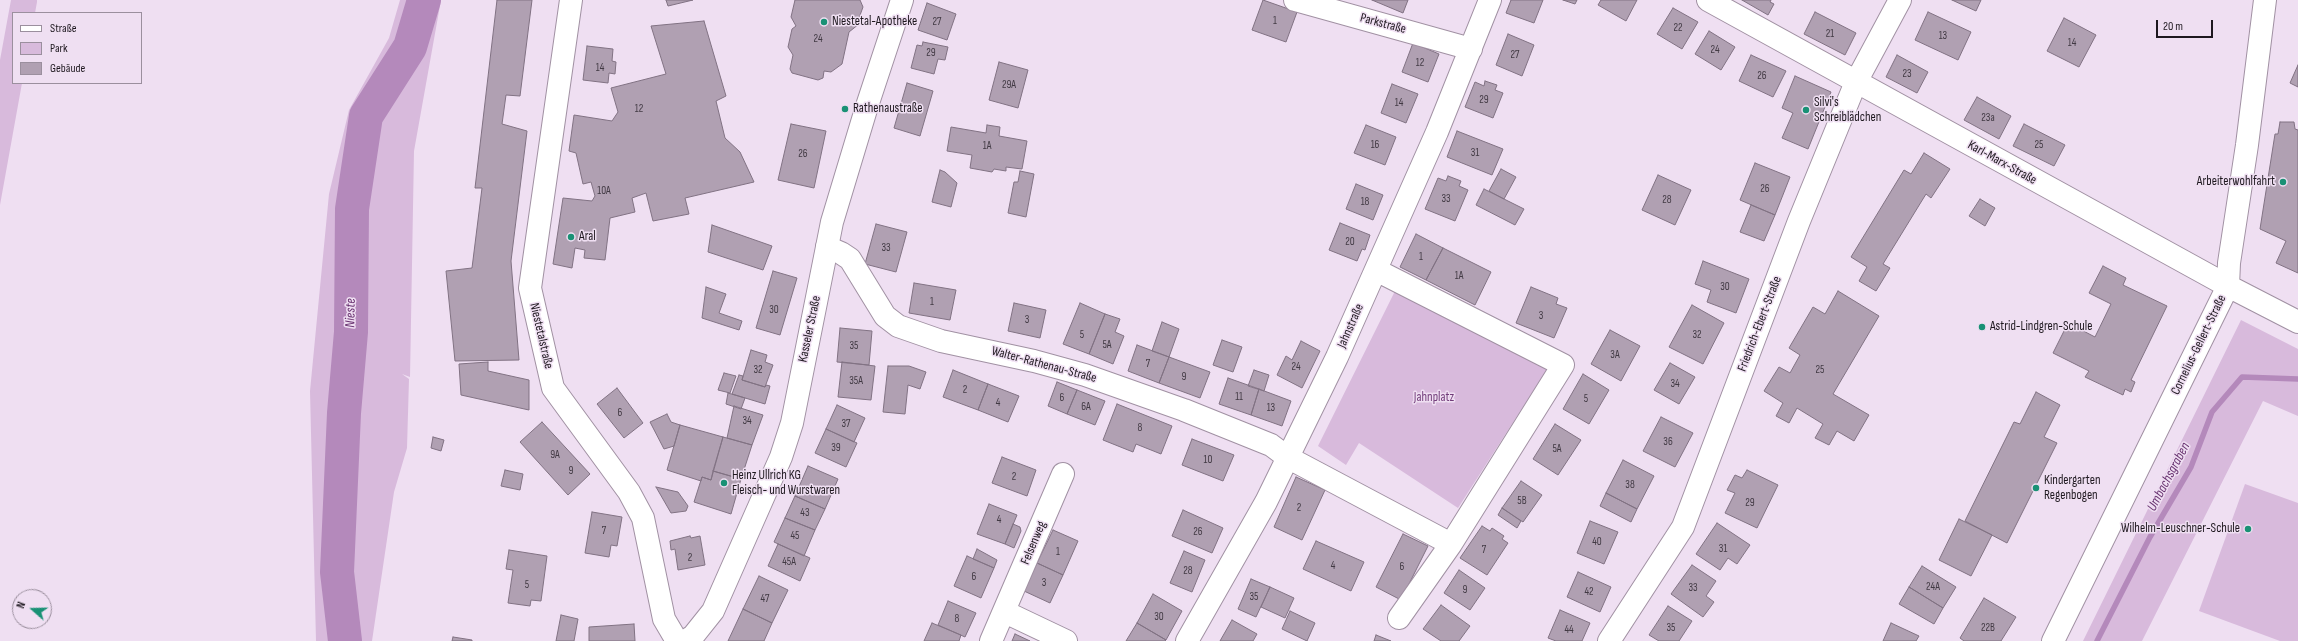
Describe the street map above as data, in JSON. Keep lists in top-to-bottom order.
{
  "streets": {
    "street": [
      "Parkstraße",
      "Karl-Marx-Straße",
      "Friedrich-Ebert-Straße",
      "Jahnstraße",
      "Kasseler Straße",
      "Niestetalstraße",
      "Cornelius-Gellert-Straße",
      "Walter-Rathenau-Straße",
      "Felsenweg"
    ]
  },
  "crossings": [
    ["Parkstraße", "Jahnstraße"],
    ["Karl-Marx-Straße", "Friedrich-Ebert-Straße"],
    ["Karl-Marx-Straße", "Cornelius-Gellert-Straße"],
    ["Jahnstraße", "Walter-Rathenau-Straße"],
    ["Kasseler Straße", "Walter-Rathenau-Straße"]
  ],
  "water": ["Nieste", "Umbachsgraben"],
  "parks": ["Jahnplatz"],
  "places": [
    "Niestetal-Apotheke",
    "Rathenaustraße",
    "Silvi's Schreiblädchen",
    "Arbeiterwohlfahrt",
    "Aral",
    "Astrid-Lindgren-Schule",
    "Heinz Ullrich KG Fleisch- und Wurstwaren",
    "Kindergarten Regenbogen",
    "Wilhelm-Leuschner-Schule"
  ],
  "house_numbers": [
    "1",
    "27",
    "22",
    "21",
    "13",
    "24",
    "14",
    "24",
    "29",
    "27",
    "12",
    "14",
    "23",
    "26",
    "29A",
    "29",
    "14",
    "12",
    "23a",
    "16",
    "25",
    "1A",
    "31",
    "26",
    "26",
    "10A",
    "33",
    "28",
    "18",
    "20",
    "33",
    "1",
    "1A",
    "30",
    "1",
    "30",
    "3",
    "3",
    "5",
    "32",
    "5A",
    "35",
    "3A",
    "7",
    "24",
    "32",
    "25",
    "9",
    "35A",
    "34",
    "2",
    "11",
    "6",
    "5",
    "4",
    "6A",
    "13",
    "6",
    "34",
    "37",
    "8",
    "36",
    "39",
    "5A",
    "9A",
    "10",
    "9",
    "2",
    "38",
    "5B",
    "29",
    "2",
    "43",
    "4",
    "7",
    "26",
    "45",
    "40",
    "31",
    "7",
    "1",
    "2",
    "45A",
    "4",
    "6",
    "28",
    "6",
    "3",
    "5",
    "24A",
    "33",
    "9",
    "42",
    "35",
    "47",
    "30",
    "8",
    "35",
    "22B",
    "44"
  ],
  "legend": ["Straße", "Park", "Gebäude"],
  "scale_bar": "20 m",
  "north": "left"
}
